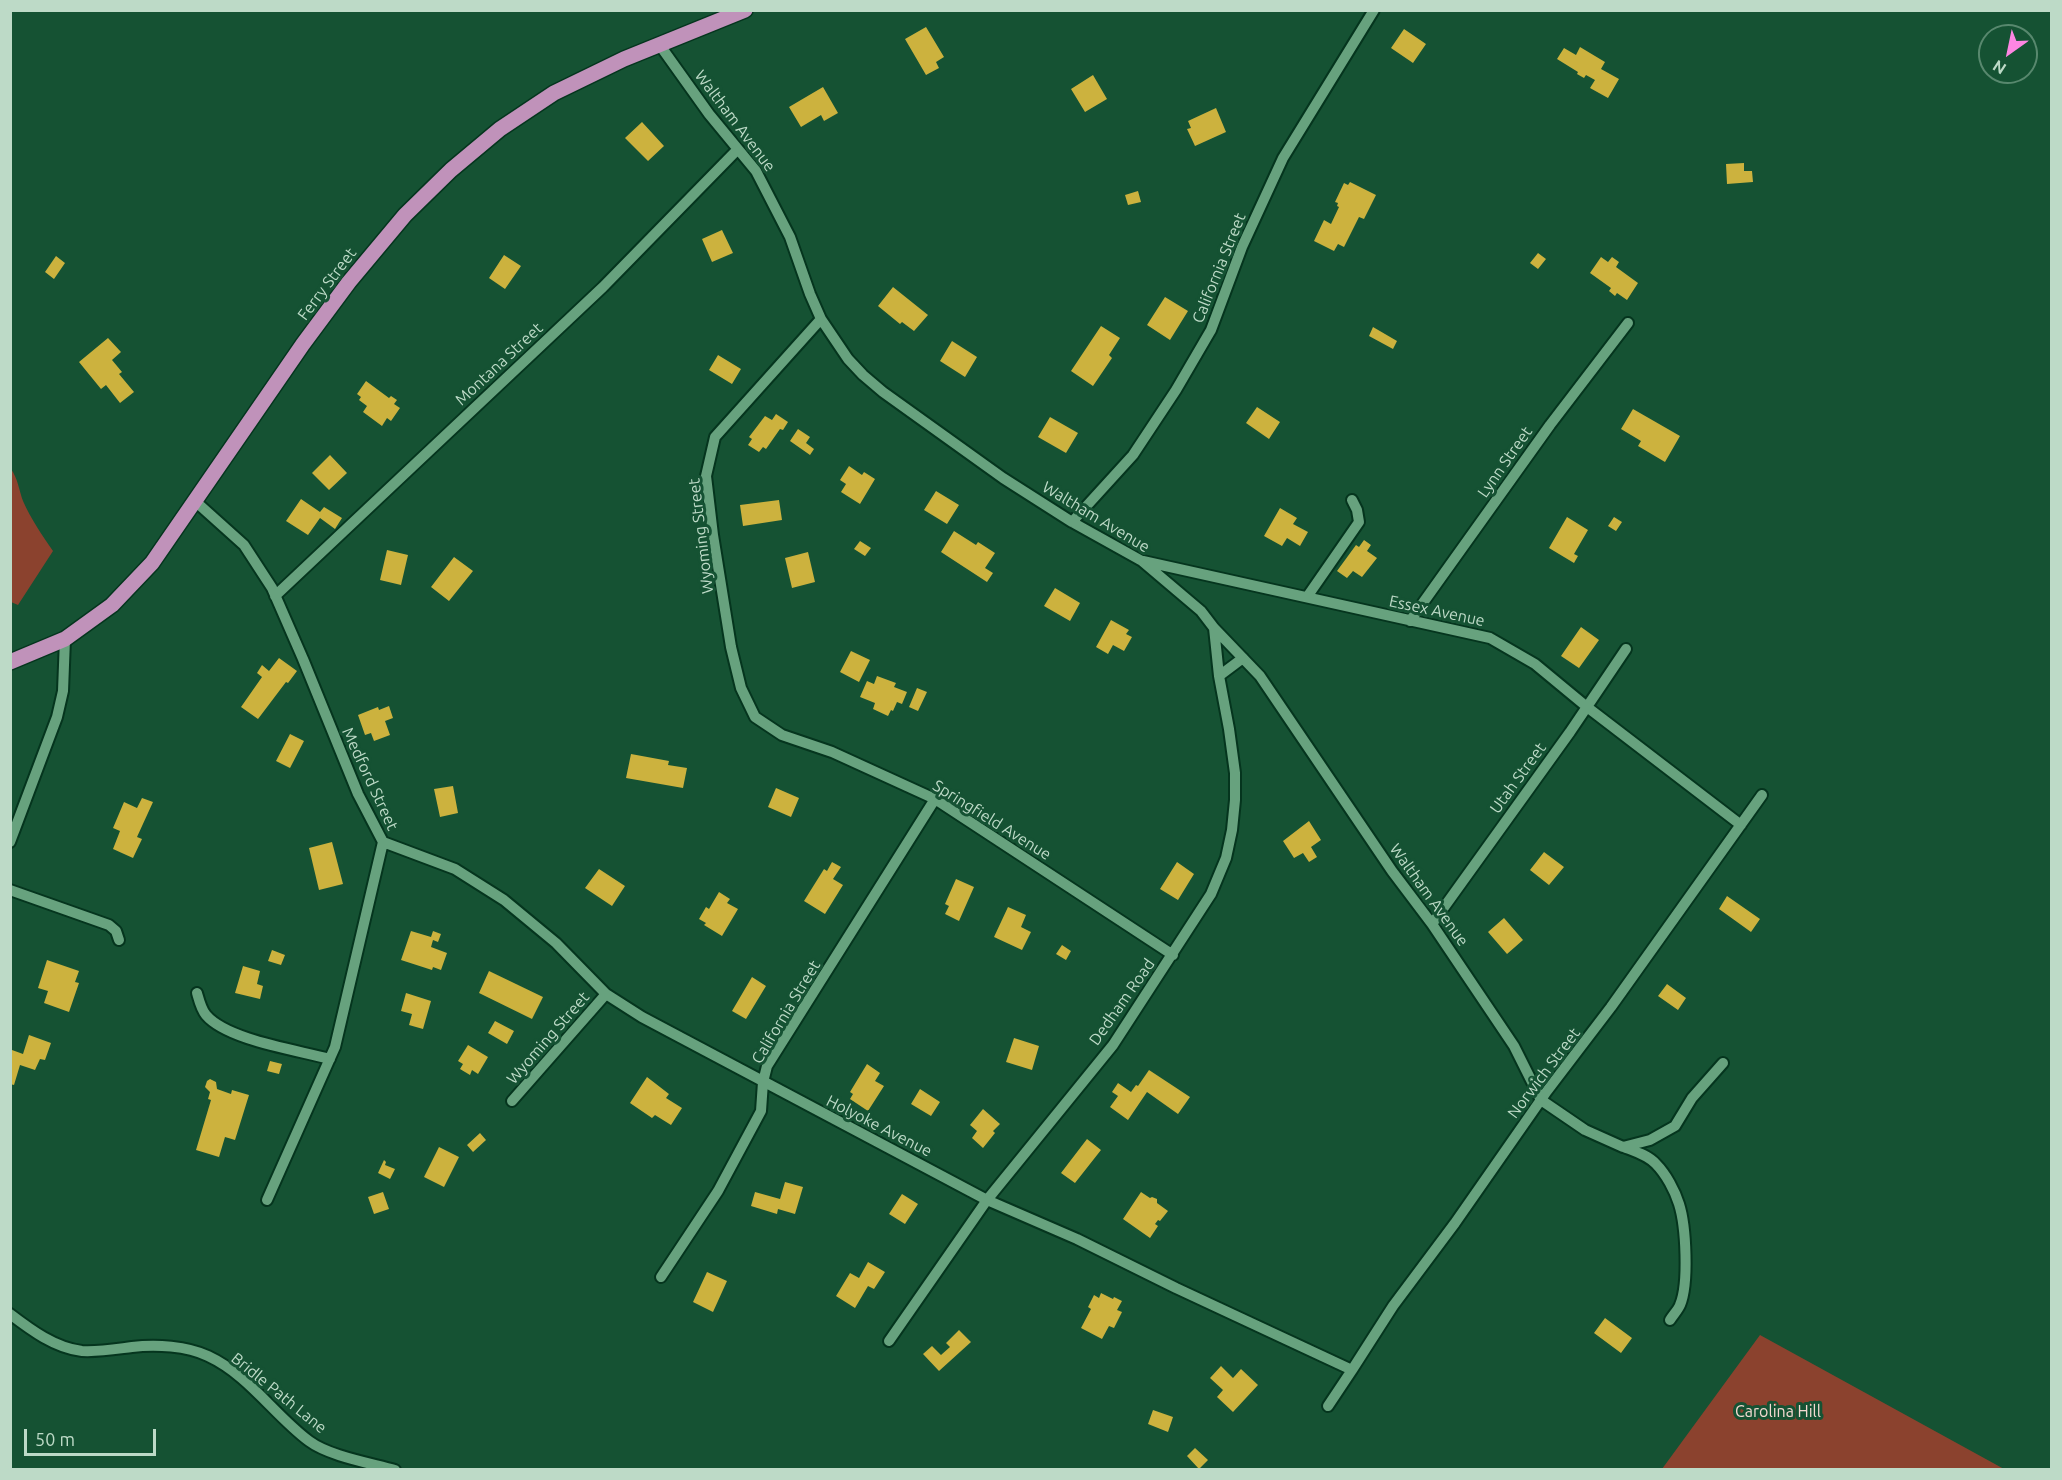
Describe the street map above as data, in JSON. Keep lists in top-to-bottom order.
{
  "streets": {
    "main road": ["Ferry Street"],
    "street": [
      "Waltham Avenue",
      "California Street",
      "Montana Street",
      "Lynn Street",
      "Wyoming Street",
      "Essex Avenue",
      "Utah Street",
      "Medford Street",
      "Springfield Avenue",
      "Dedham Road",
      "Norwich Street",
      "Holyoke Avenue",
      "Bridle Path Lane"
    ]
  },
  "crossings": [
    ["Waltham Avenue", "California Street"],
    ["Waltham Avenue", "Ferry Street"],
    ["Waltham Avenue", "Montana Street"],
    ["Waltham Avenue", "Wyoming Street"],
    ["Waltham Avenue", "Essex Avenue"],
    ["Waltham Avenue", "Utah Street"],
    ["Waltham Avenue", "Dedham Road"],
    ["Waltham Avenue", "Norwich Street"],
    ["California Street", "Springfield Avenue"],
    ["California Street", "Holyoke Avenue"],
    ["Ferry Street", "Medford Street"],
    ["Montana Street", "Medford Street"],
    ["Lynn Street", "Essex Avenue"],
    ["Wyoming Street", "Springfield Avenue"],
    ["Wyoming Street", "Holyoke Avenue"],
    ["Essex Avenue", "Utah Street"],
    ["Essex Avenue", "Norwich Street"],
    ["Medford Street", "Holyoke Avenue"],
    ["Springfield Avenue", "Dedham Road"],
    ["Dedham Road", "Holyoke Avenue"],
    ["Norwich Street", "Holyoke Avenue"]
  ],
  "parks": ["Carolina Hill"],
  "scale_bar": "50 m",
  "north": "bottom left"
}
